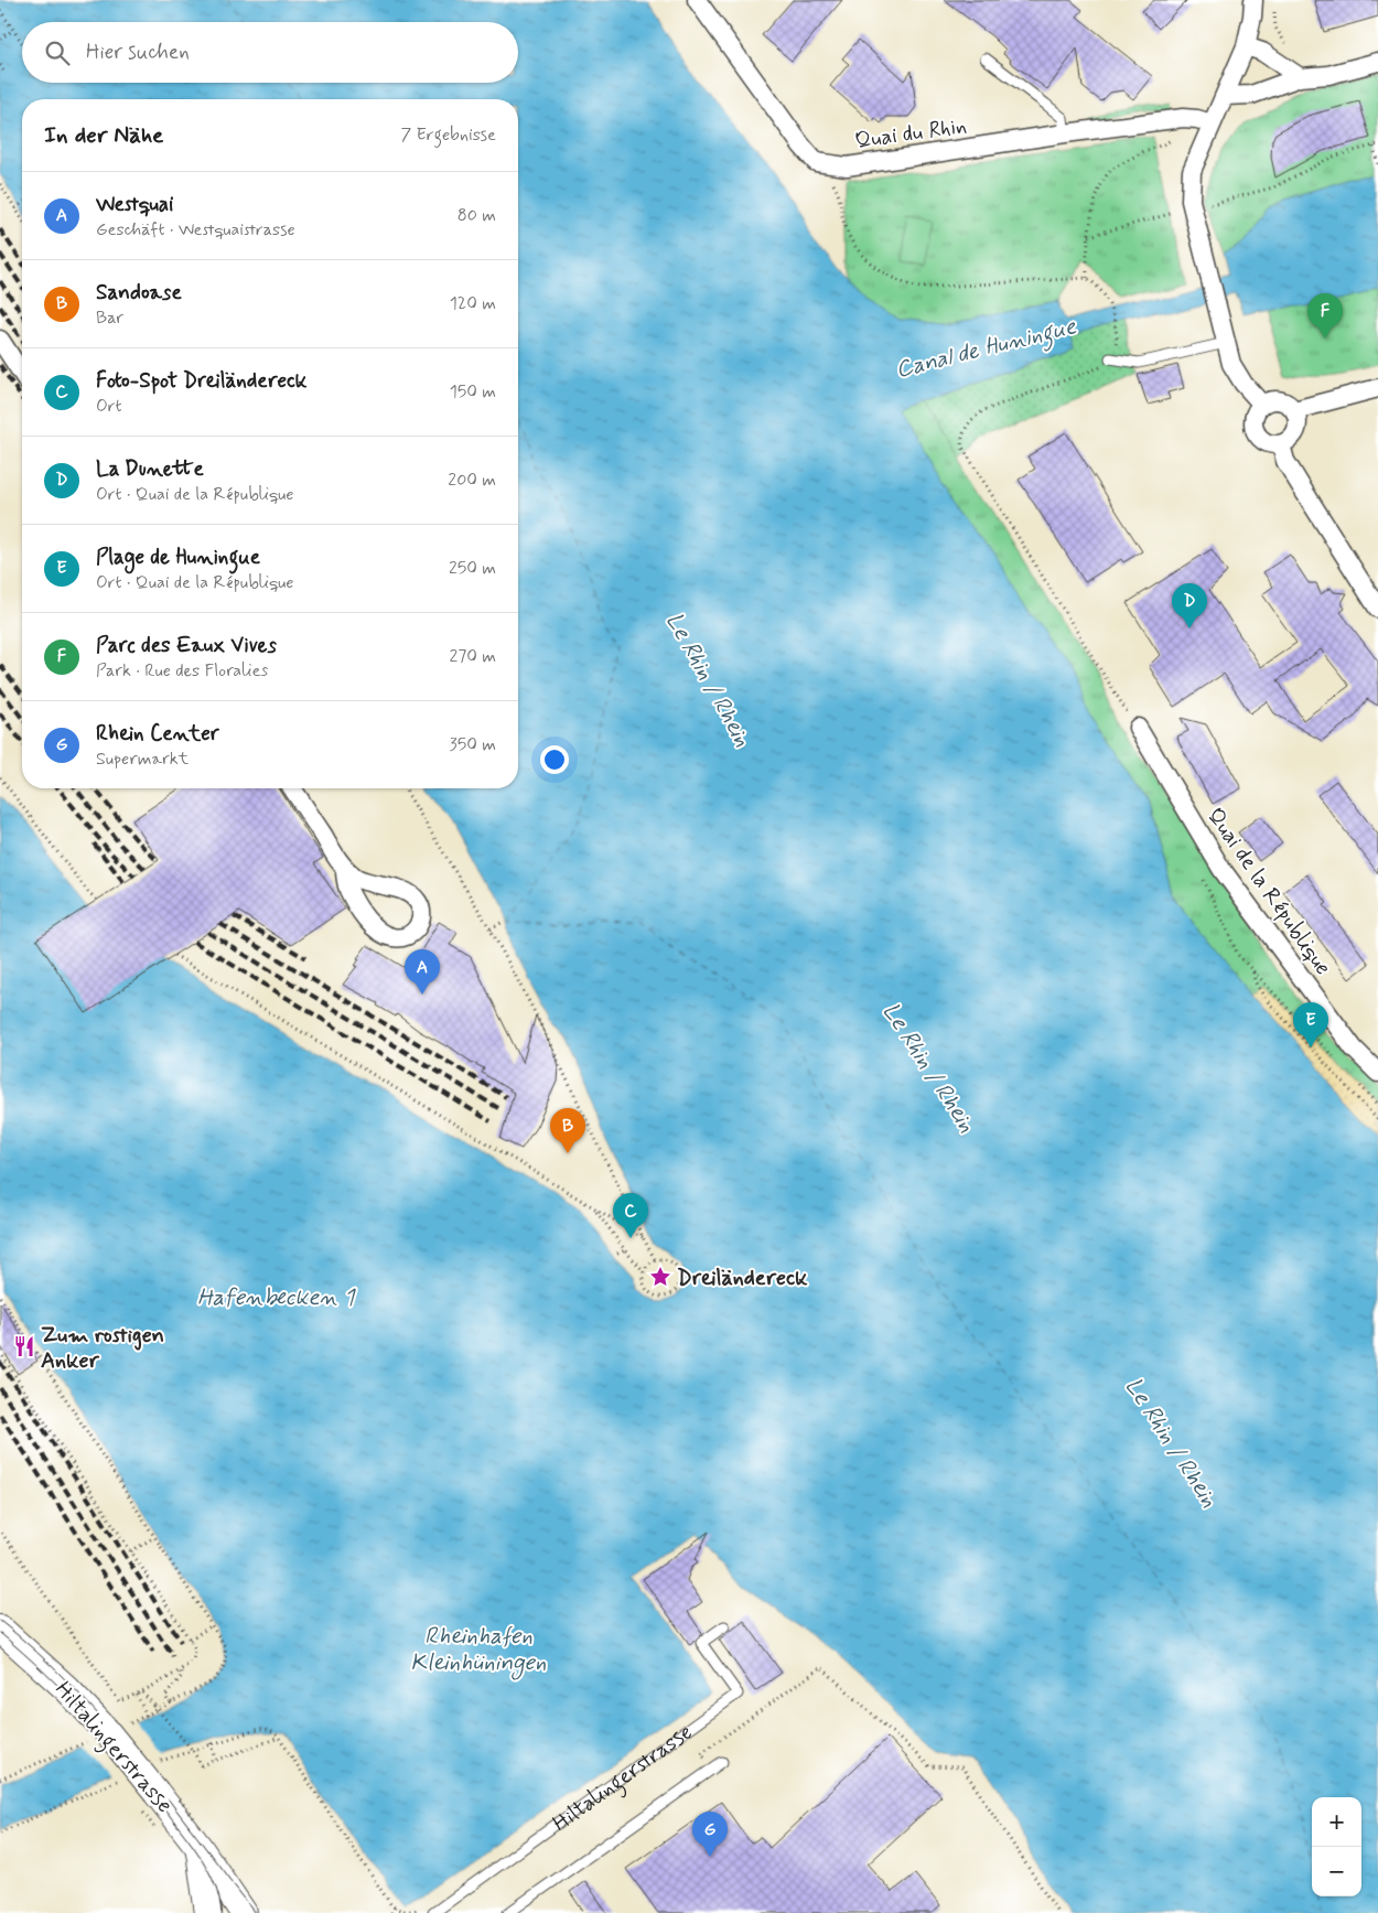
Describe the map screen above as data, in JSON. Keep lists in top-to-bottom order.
{
  "streets": {
    "main road": ["Hiltalingerstrasse"],
    "street": ["Quai du Rhin", "Quai de la République"]
  },
  "water": [
    "Canal de Huningue",
    "Le Rhin / Rhein",
    "Hafenbecken 1",
    "Rheinhafen Kleinhüningen"
  ],
  "places": {
    "place": ["Dreiländereck"],
    "restaurant": ["Zum rostigen Anker"]
  },
  "page": {
    "search": "Hier suchen",
    "heading": ["In der Nähe", "7 Ergebnisse"],
    "list": [
      {
        "mark": "A",
        "name": "Westquai",
        "note": "Geschäft · Westquaistrasse",
        "value": "80 m"
      },
      {
        "mark": "B",
        "name": "Sandoase",
        "note": "Bar",
        "value": "120 m"
      },
      {
        "mark": "C",
        "name": "Foto-Spot Dreiländereck",
        "note": "Ort",
        "value": "150 m"
      },
      {
        "mark": "D",
        "name": "La Dunette",
        "note": "Ort · Quai de la République",
        "value": "200 m"
      },
      {
        "mark": "E",
        "name": "Plage de Huningue",
        "note": "Ort · Quai de la République",
        "value": "250 m"
      },
      {
        "mark": "F",
        "name": "Parc des Eaux Vives",
        "note": "Park · Rue des Floralies",
        "value": "270 m"
      },
      {
        "mark": "G",
        "name": "Rhein Center",
        "note": "Supermarkt",
        "value": "350 m"
      }
    ],
    "pins": [
      "F",
      "D",
      "A",
      "E",
      "B",
      "C",
      "G"
    ],
    "map_buttons": ["+", "−"]
  }
}
